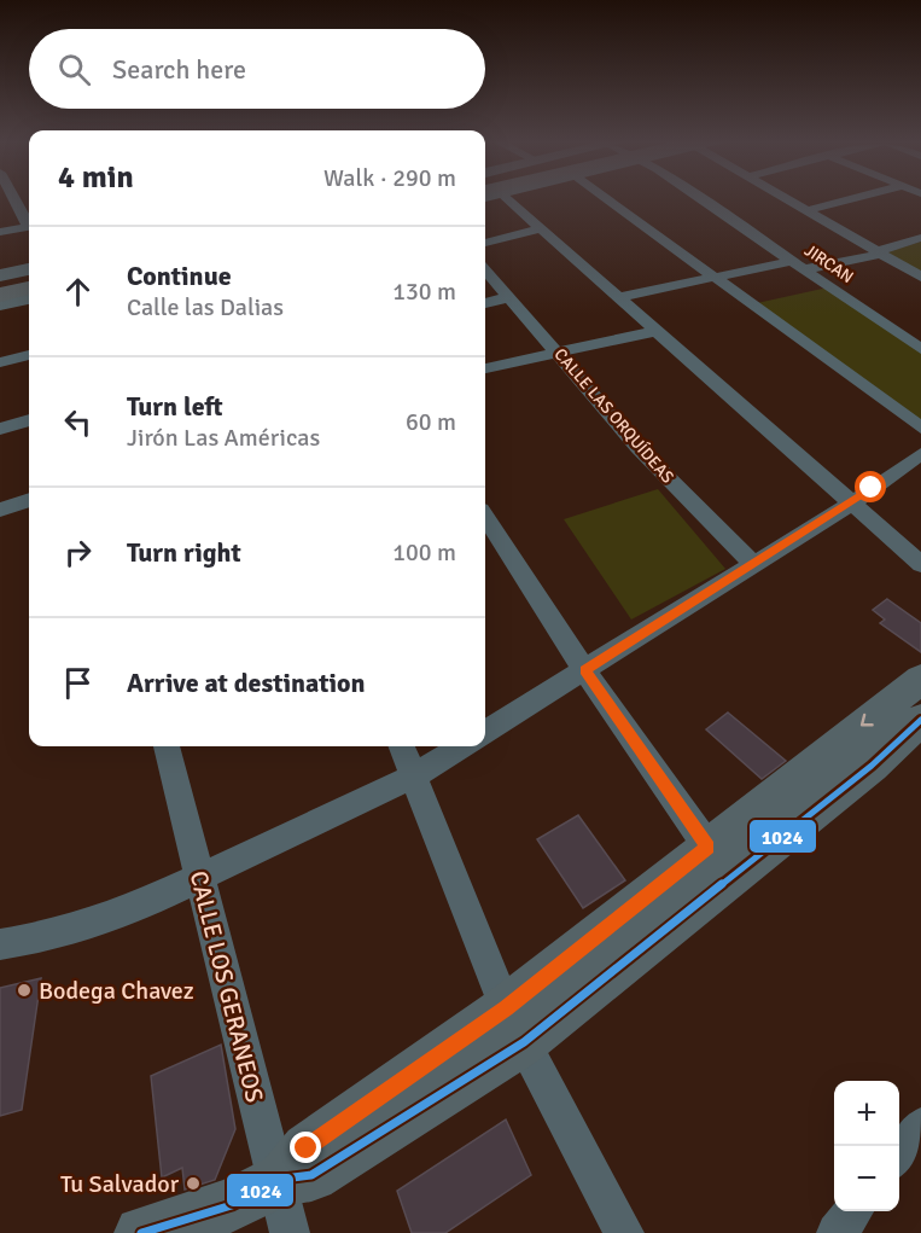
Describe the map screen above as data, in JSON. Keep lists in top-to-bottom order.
{
  "streets": {
    "street": ["JIRCAN", "CALLE LAS ORQUÍDEAS", "CALLE LOS GERANEOS"]
  },
  "places": ["Bodega Chavez", "Tu Salvador"],
  "lines": ["transit line 1024"],
  "page": {
    "search": "Search here",
    "heading": ["4 min", "Walk · 290 m"],
    "list": [
      ["Continue", "Calle las Dalias", "130 m"],
      ["Turn left", "Jirón Las Américas", "60 m"],
      ["Turn right", "100 m"],
      "Arrive at destination"
    ],
    "map_buttons": ["+", "−"]
  }
}
